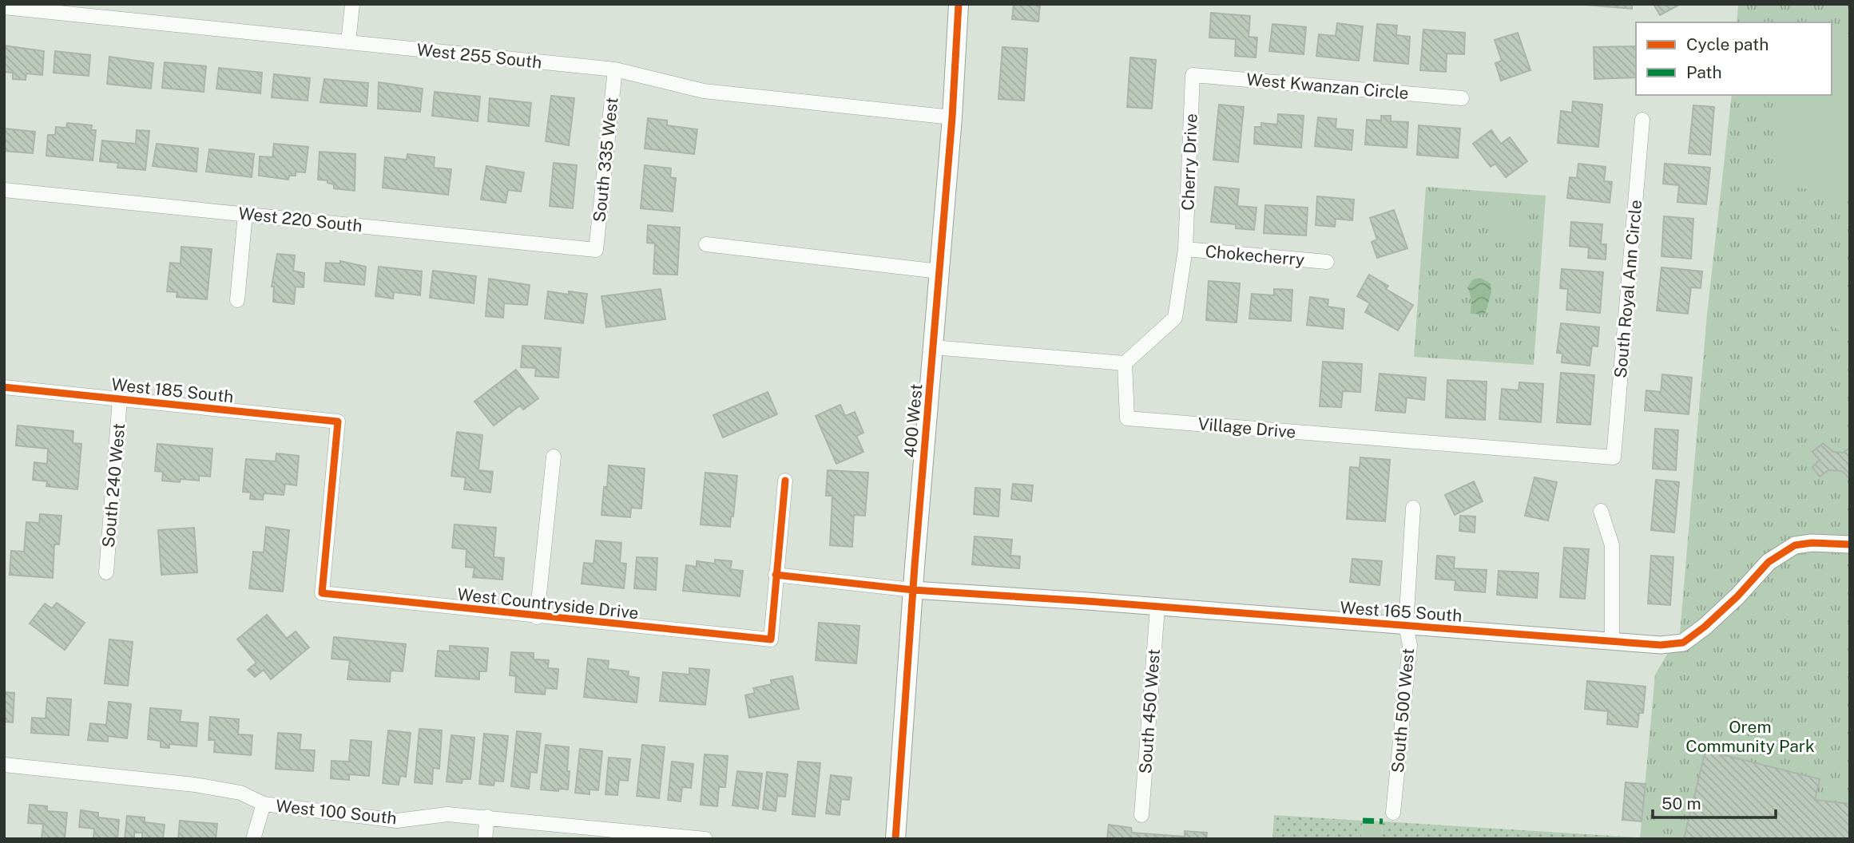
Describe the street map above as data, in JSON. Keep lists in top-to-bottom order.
{
  "streets": {
    "main road": ["400 West"],
    "street": [
      "West 255 South",
      "West Kwanzan Circle",
      "South 335 West",
      "Cherry Drive",
      "West 220 South",
      "Chokecherry",
      "South Royal Ann Circle",
      "West 185 South",
      "Village Drive",
      "South 240 West",
      "West Countryside Drive",
      "West 165 South",
      "South 500 West",
      "South 450 West",
      "West 100 South"
    ]
  },
  "crossings": [
    ["West 255 South", "South 335 West"],
    ["West 255 South", "400 West"],
    ["West Kwanzan Circle", "Cherry Drive"],
    ["South 335 West", "West 220 South"],
    ["Cherry Drive", "Chokecherry"],
    ["Chokecherry", "Village Drive"],
    ["South Royal Ann Circle", "Village Drive"],
    ["West 185 South", "South 240 West"],
    ["West 185 South", "West Countryside Drive"],
    ["400 West", "West 165 South"],
    ["West 165 South", "South 500 West"],
    ["West 165 South", "South 450 West"]
  ],
  "parks": ["Orem Community Park"],
  "legend": ["Cycle path", "Path"],
  "scale_bar": "50 m"
}
